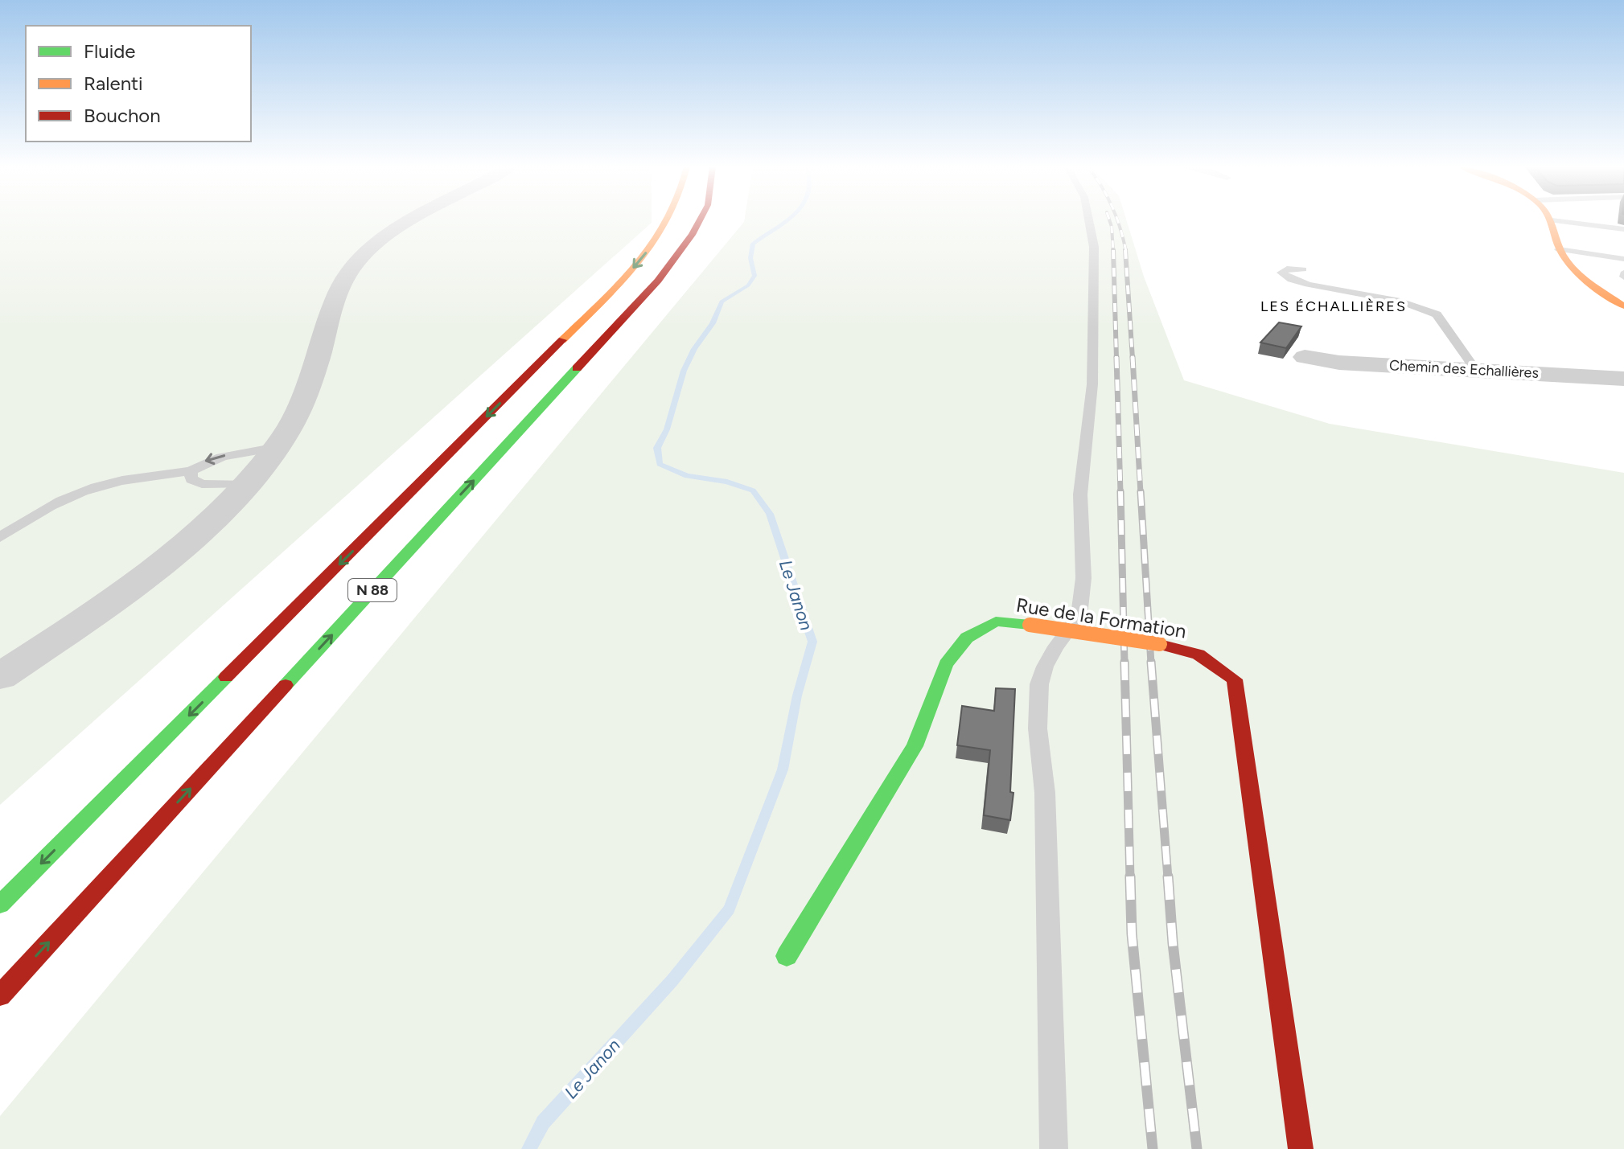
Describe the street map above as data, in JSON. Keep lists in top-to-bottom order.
{
  "streets": {
    "main road": ["N 88", "Rue de la Formation"],
    "street": ["Chemin des Echallières"]
  },
  "districts": ["LES ÉCHALLIÈRES"],
  "water": ["Le Janon"],
  "legend": ["Fluide", "Ralenti", "Bouchon"]
}
